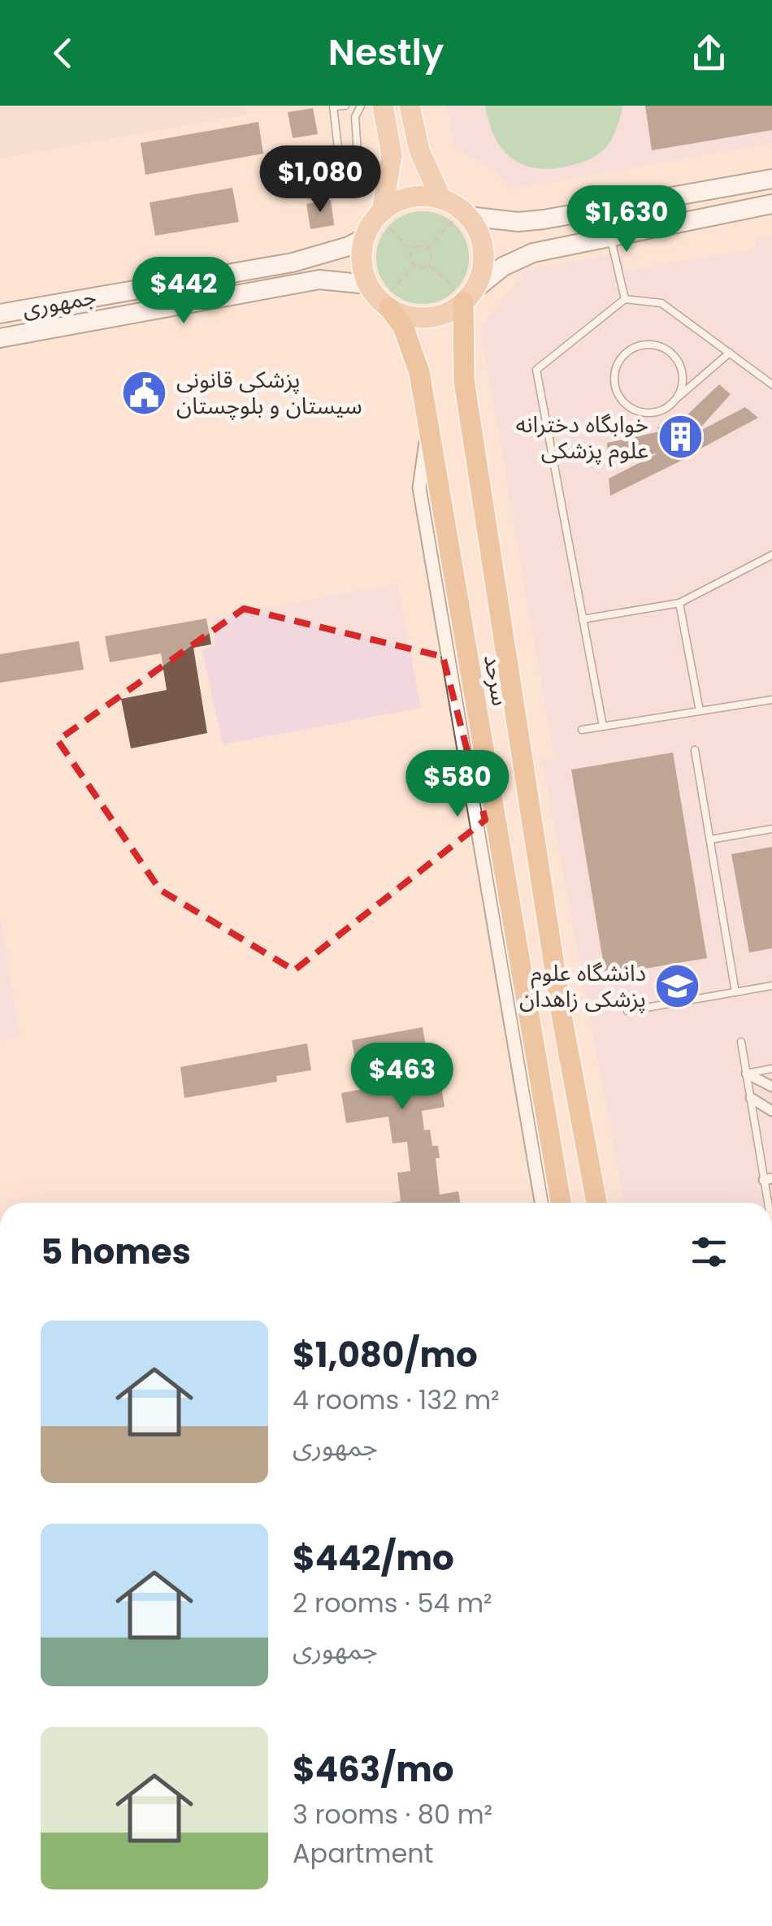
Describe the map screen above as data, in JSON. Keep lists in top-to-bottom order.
{
  "streets": {
    "highway": ["سرحد"],
    "main road": ["جمهوری"]
  },
  "crossings": [
    ["جمهوری", "سرحد"]
  ],
  "places": {
    "public building": ["پزشکی قانونی سیستان و بلوچستان"],
    "building": ["خوابگاه دخترانه علوم پزشکی"],
    "school or university": ["دانشگاه علوم پزشکی زاهدان"]
  },
  "page": {
    "header": "Nestly",
    "price": [
      "$1,080",
      "$1,630",
      "$442",
      "$580",
      "$463"
    ],
    "heading": "5 homes",
    "list": [
      {
        "name": "$1,080/mo",
        "note": "4 rooms · 132 m² · جمهوری"
      },
      {
        "name": "$442/mo",
        "note": "2 rooms · 54 m² · جمهوری"
      },
      {
        "name": "$463/mo",
        "note": "3 rooms · 80 m² · Apartment"
      }
    ]
  }
}
